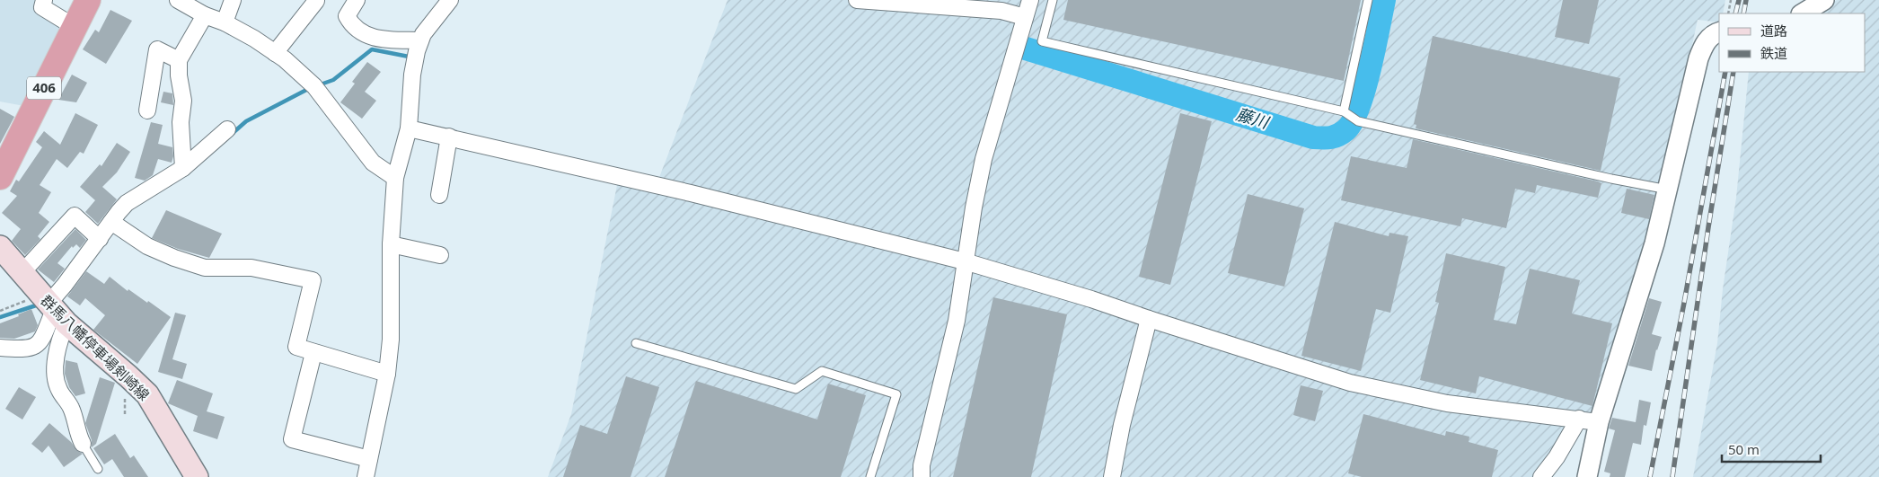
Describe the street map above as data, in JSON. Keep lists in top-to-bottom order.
{
  "streets": {
    "highway": ["406"],
    "main road": ["群馬八幡停車場剣崎線"]
  },
  "water": ["藤川"],
  "legend": ["道路", "鉄道"],
  "scale_bar": "50 m"
}
